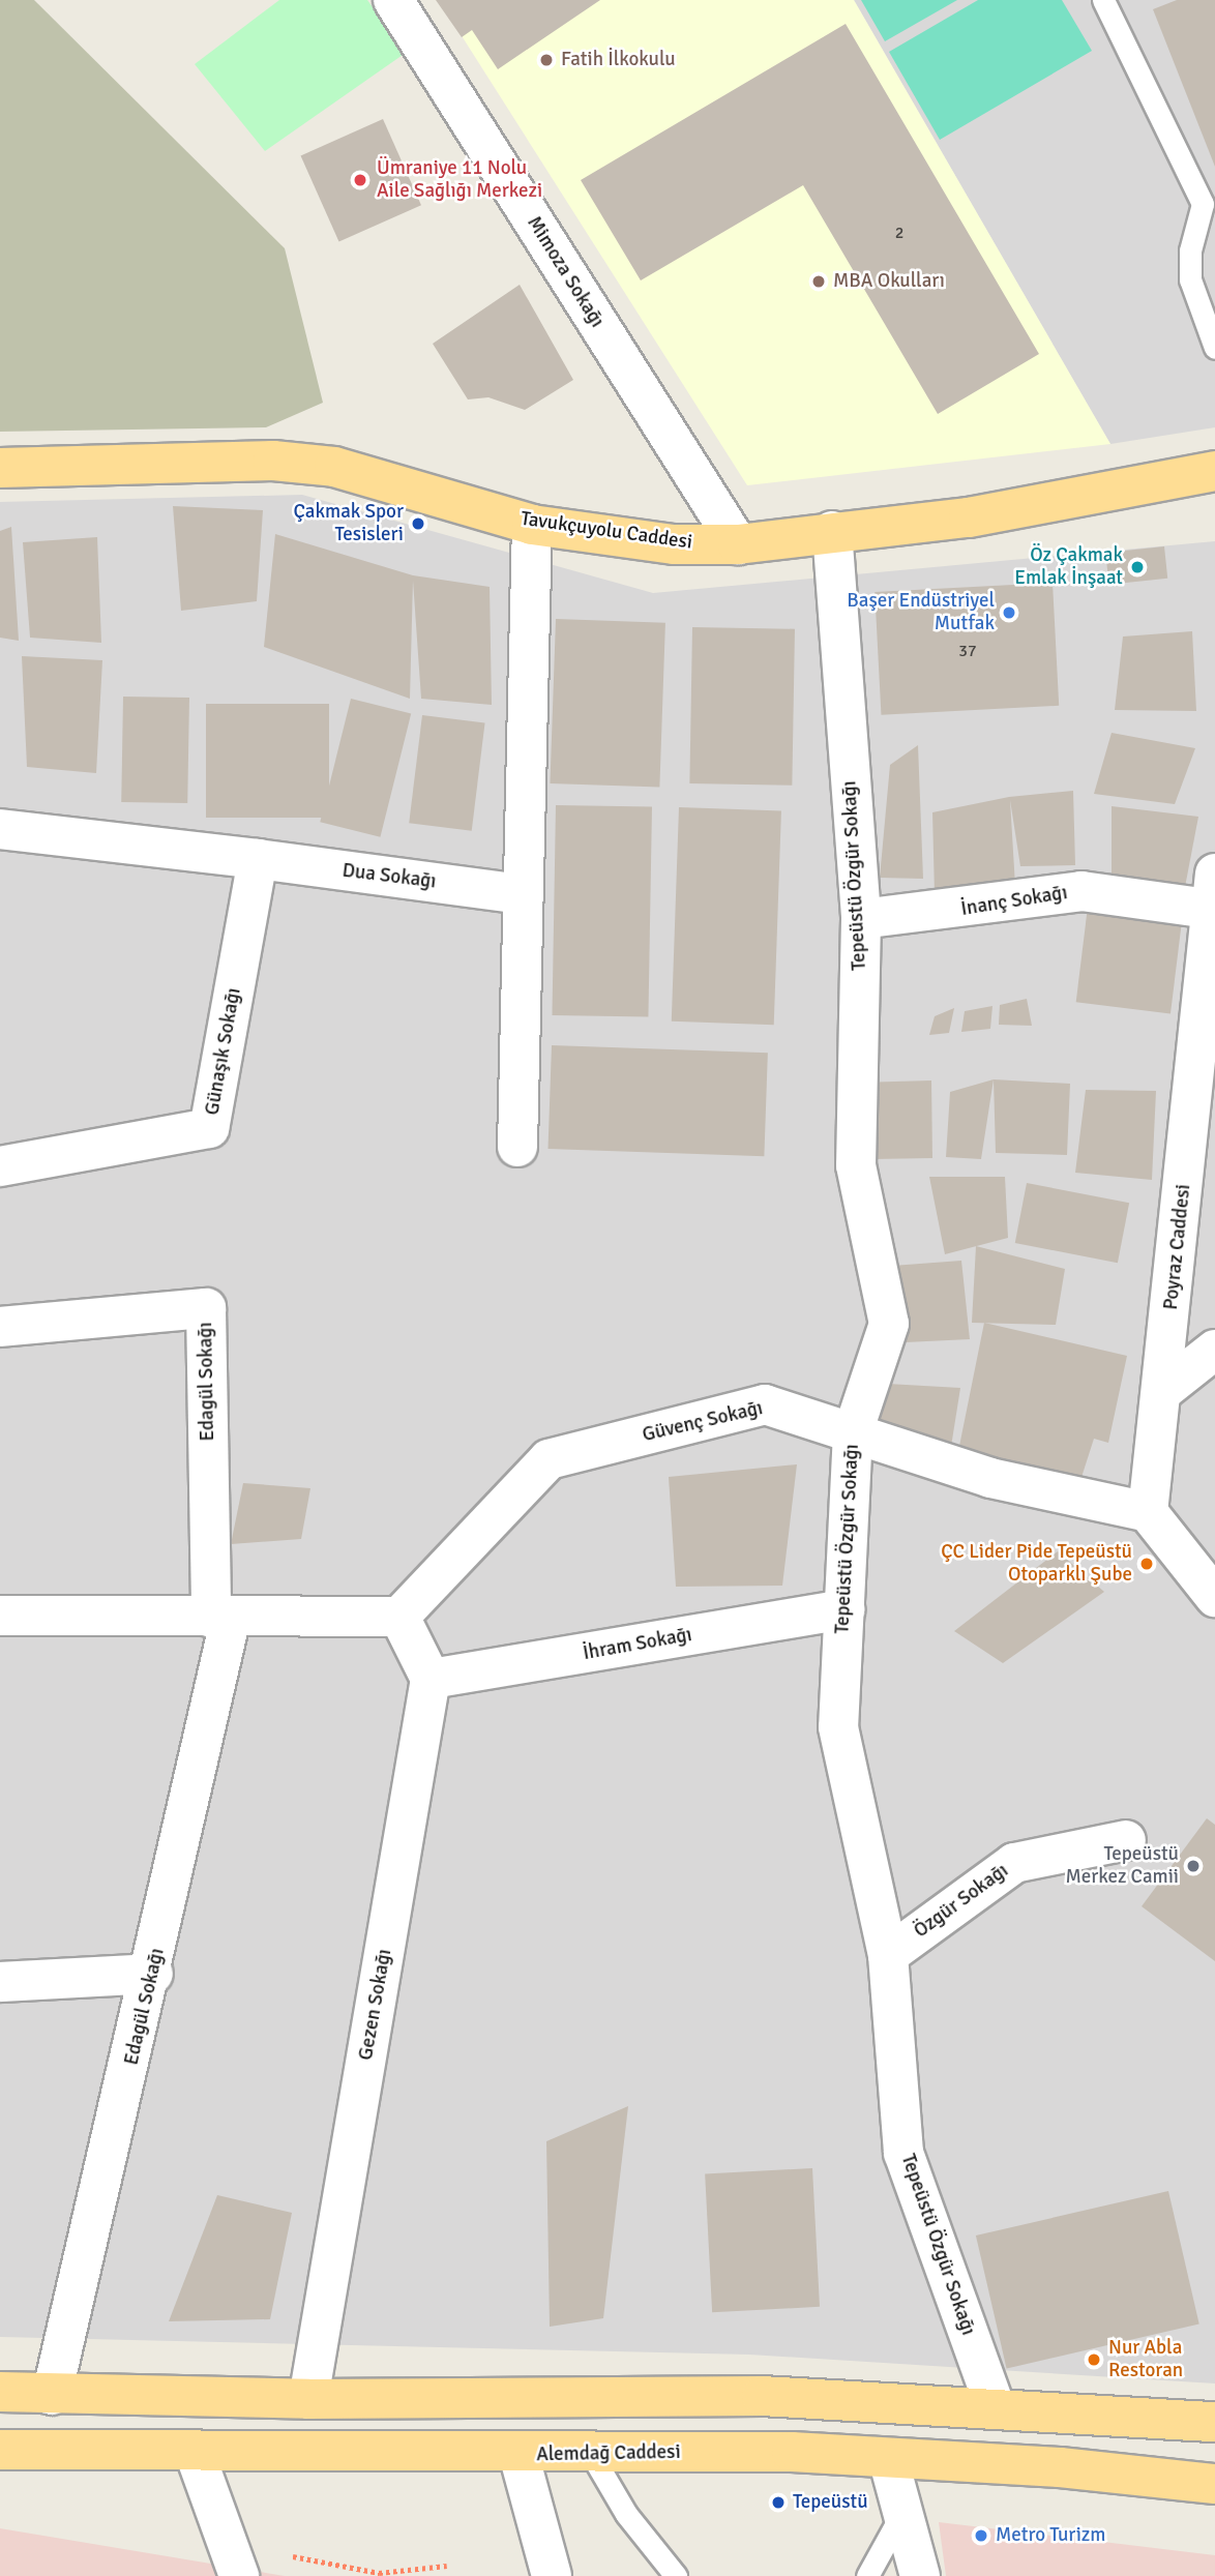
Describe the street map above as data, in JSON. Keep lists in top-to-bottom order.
{
  "streets": {
    "main road": ["Tavukçuyolu Caddesi", "Alemdağ Caddesi"],
    "street": [
      "Mimoza Sokağı",
      "Tepeüstü Özgür Sokağı",
      "Dua Sokağı",
      "İnanç Sokağı",
      "Günaşık Sokağı",
      "Poyraz Caddesi",
      "Edagül Sokağı",
      "Güvenç Sokağı",
      "İhram Sokağı",
      "Özgür Sokağı",
      "Gezen Sokağı"
    ]
  },
  "crossings": [
    ["Mimoza Sokağı", "Tavukçuyolu Caddesi"],
    ["Tavukçuyolu Caddesi", "Tepeüstü Özgür Sokağı"],
    ["Tepeüstü Özgür Sokağı", "İnanç Sokağı"],
    ["Tepeüstü Özgür Sokağı", "Güvenç Sokağı"],
    ["Tepeüstü Özgür Sokağı", "İhram Sokağı"],
    ["Tepeüstü Özgür Sokağı", "Özgür Sokağı"],
    ["Dua Sokağı", "Günaşık Sokağı"],
    ["İnanç Sokağı", "Poyraz Caddesi"],
    ["Poyraz Caddesi", "Güvenç Sokağı"],
    ["İhram Sokağı", "Gezen Sokağı"]
  ],
  "places": [
    "Fatih İlkokulu",
    "Ümraniye 11 Nolu Aile Sağlığı Merkezi",
    "MBA Okulları",
    "Çakmak Spor Tesisleri",
    "Öz Çakmak Emlak İnşaat",
    "Başer Endüstriyel Mutfak",
    "ÇC Lider Pide Tepeüstü Otoparklı Şube",
    "Tepeüstü Merkez Camii",
    "Nur Abla Restoran",
    "Tepeüstü",
    "Metro Turizm"
  ],
  "house_numbers": ["2", "37"]
}
